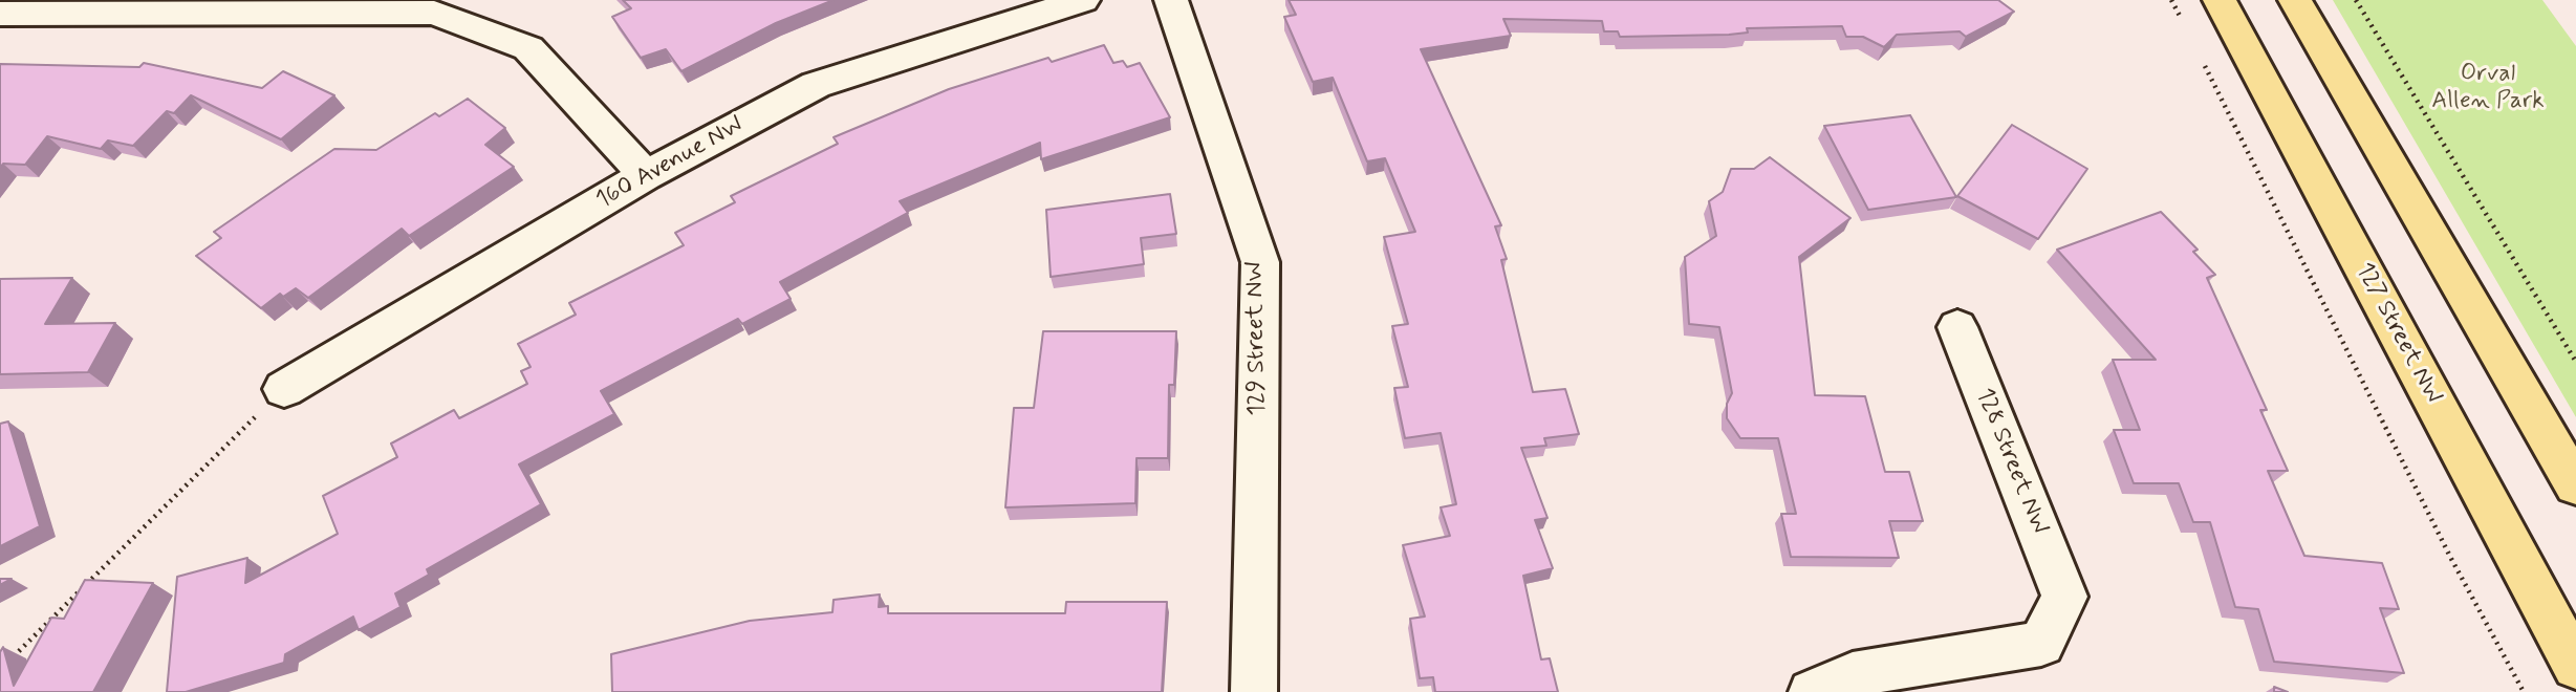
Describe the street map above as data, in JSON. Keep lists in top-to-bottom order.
{
  "streets": {
    "main road": ["127 Street NW"],
    "street": ["160 Avenue NW", "129 Street NW", "128 Street NW"]
  },
  "parks": ["Orval Allen Park"]
}
